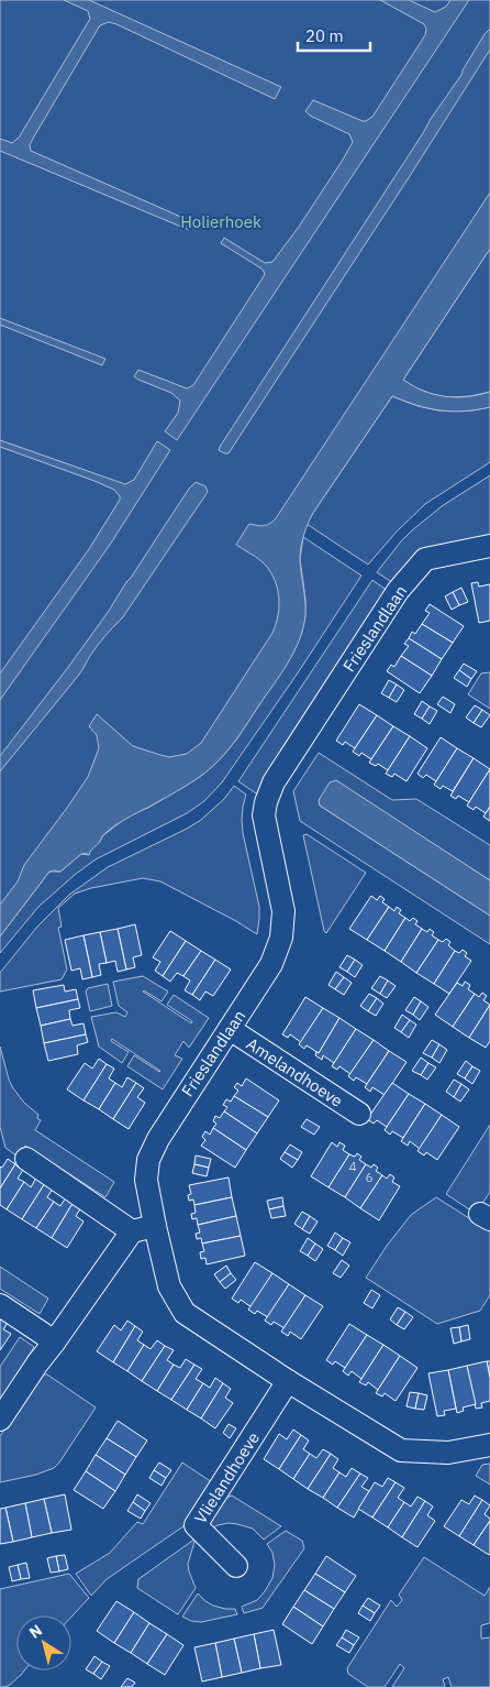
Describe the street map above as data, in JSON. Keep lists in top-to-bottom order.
{
  "streets": {
    "street": ["Frieslandlaan", "Amelandhoeve", "Vlielandhoeve"]
  },
  "crossings": [
    ["Frieslandlaan", "Amelandhoeve"],
    ["Frieslandlaan", "Vlielandhoeve"]
  ],
  "parks": ["Holierhoek"],
  "house_numbers": ["4", "6"],
  "scale_bar": "20 m",
  "north": "top left"
}
